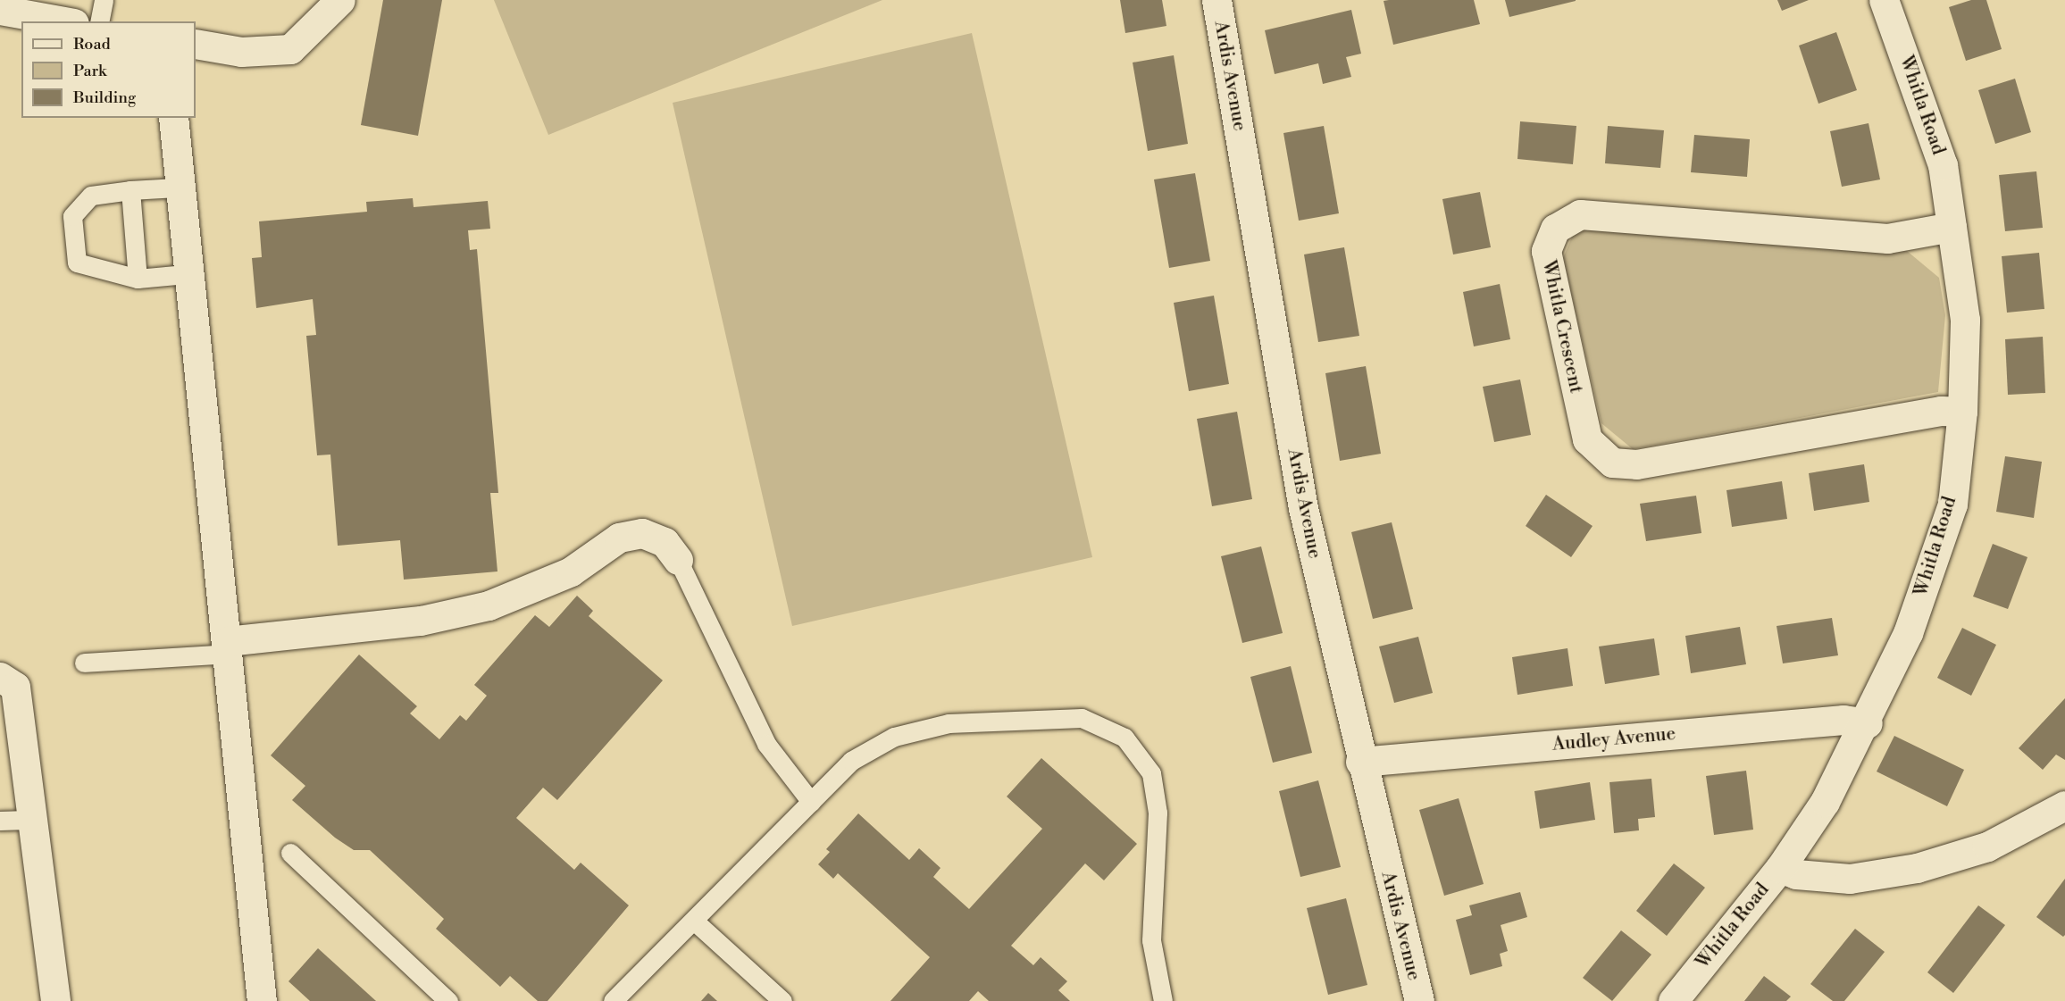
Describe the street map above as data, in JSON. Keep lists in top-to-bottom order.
{
  "streets": {
    "street": [
      "Ardis Avenue",
      "Whitla Road",
      "Whitla Crescent",
      "Audley Avenue"
    ]
  },
  "crossings": [
    ["Ardis Avenue", "Audley Avenue"],
    ["Whitla Road", "Whitla Crescent"],
    ["Whitla Road", "Audley Avenue"]
  ],
  "legend": ["Road", "Park", "Building"]
}
